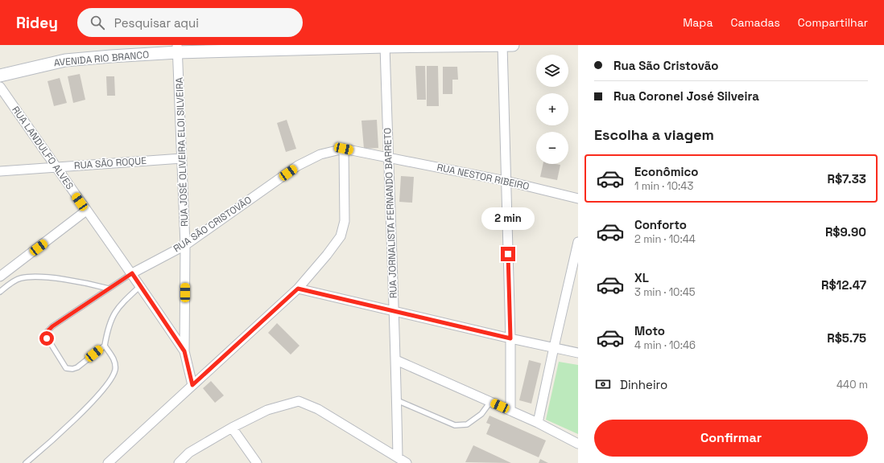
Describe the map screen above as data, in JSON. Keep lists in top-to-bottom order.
{
  "streets": {
    "main road": ["AVENIDA RIO BRANCO"],
    "street": [
      "RUA LANDULFO ALVES",
      "RUA JOSÉ OLIVEIRA ELOI SILVEIRA",
      "RUA SÃO ROQUE",
      "RUA NESTOR RIBEIRO",
      "RUA JORNALISTA FERNANDO BARRETO",
      "RUA SÃO CRISTOVÃO"
    ]
  },
  "crossings": [
    ["AVENIDA RIO BRANCO", "RUA JOSÉ OLIVEIRA ELOI SILVEIRA"],
    ["AVENIDA RIO BRANCO", "RUA JORNALISTA FERNANDO BARRETO"],
    ["RUA LANDULFO ALVES", "RUA JOSÉ OLIVEIRA ELOI SILVEIRA"],
    ["RUA LANDULFO ALVES", "RUA SÃO ROQUE"],
    ["RUA LANDULFO ALVES", "RUA SÃO CRISTOVÃO"],
    ["RUA JOSÉ OLIVEIRA ELOI SILVEIRA", "RUA SÃO ROQUE"],
    ["RUA JOSÉ OLIVEIRA ELOI SILVEIRA", "RUA SÃO CRISTOVÃO"],
    ["RUA NESTOR RIBEIRO", "RUA JORNALISTA FERNANDO BARRETO"],
    ["RUA NESTOR RIBEIRO", "RUA SÃO CRISTOVÃO"],
    ["RUA JORNALISTA FERNANDO BARRETO", "RUA SÃO CRISTOVÃO"]
  ],
  "page": {
    "header": "Ridey",
    "search": "Pesquisar aqui",
    "nav": ["Mapa", "Camadas", "Compartilhar"],
    "banner": ["Rua São Cristovão", "Rua Coronel José Silveira"],
    "map_buttons": ["+", "−"],
    "heading": "Escolha a viagem",
    "list": [
      {
        "name": "Econômico",
        "note": "1 min · 10:43",
        "value": "R$7.33"
      },
      {
        "name": "Conforto",
        "note": "2 min · 10:44",
        "value": "R$9.90"
      },
      {
        "name": "XL",
        "note": "3 min · 10:45",
        "value": "R$12.47"
      },
      {
        "name": "Moto",
        "note": "4 min · 10:46",
        "value": "R$5.75"
      }
    ],
    "bubble": "2 min",
    "pay": ["Dinheiro", "440 m"],
    "buttons": "Confirmar"
  }
}
